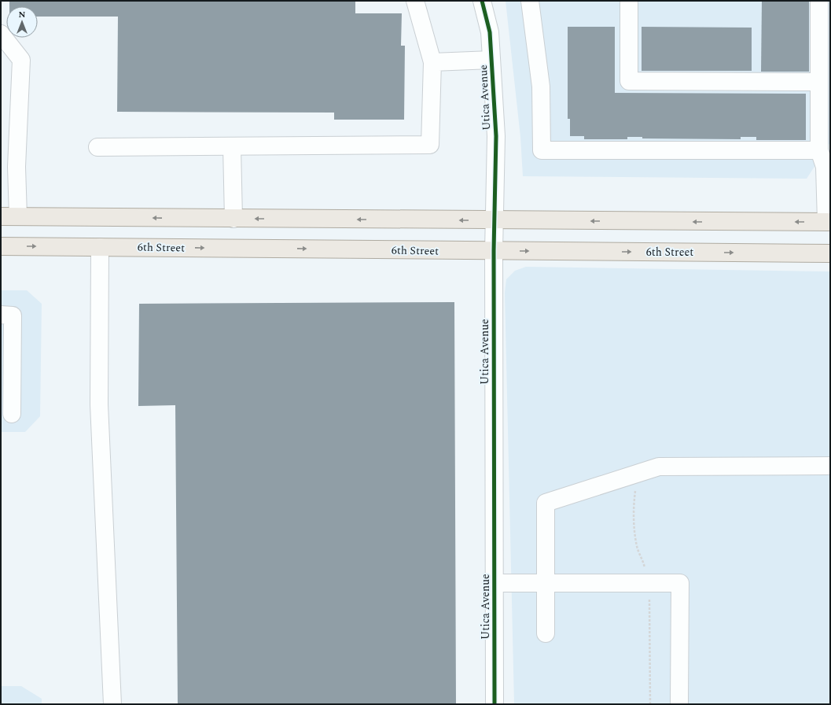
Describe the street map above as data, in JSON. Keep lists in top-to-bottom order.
{
  "streets": {
    "main road": ["6th Street"],
    "street": ["Utica Avenue"]
  },
  "crossings": [
    ["Utica Avenue", "6th Street"]
  ],
  "north": "top"
}
